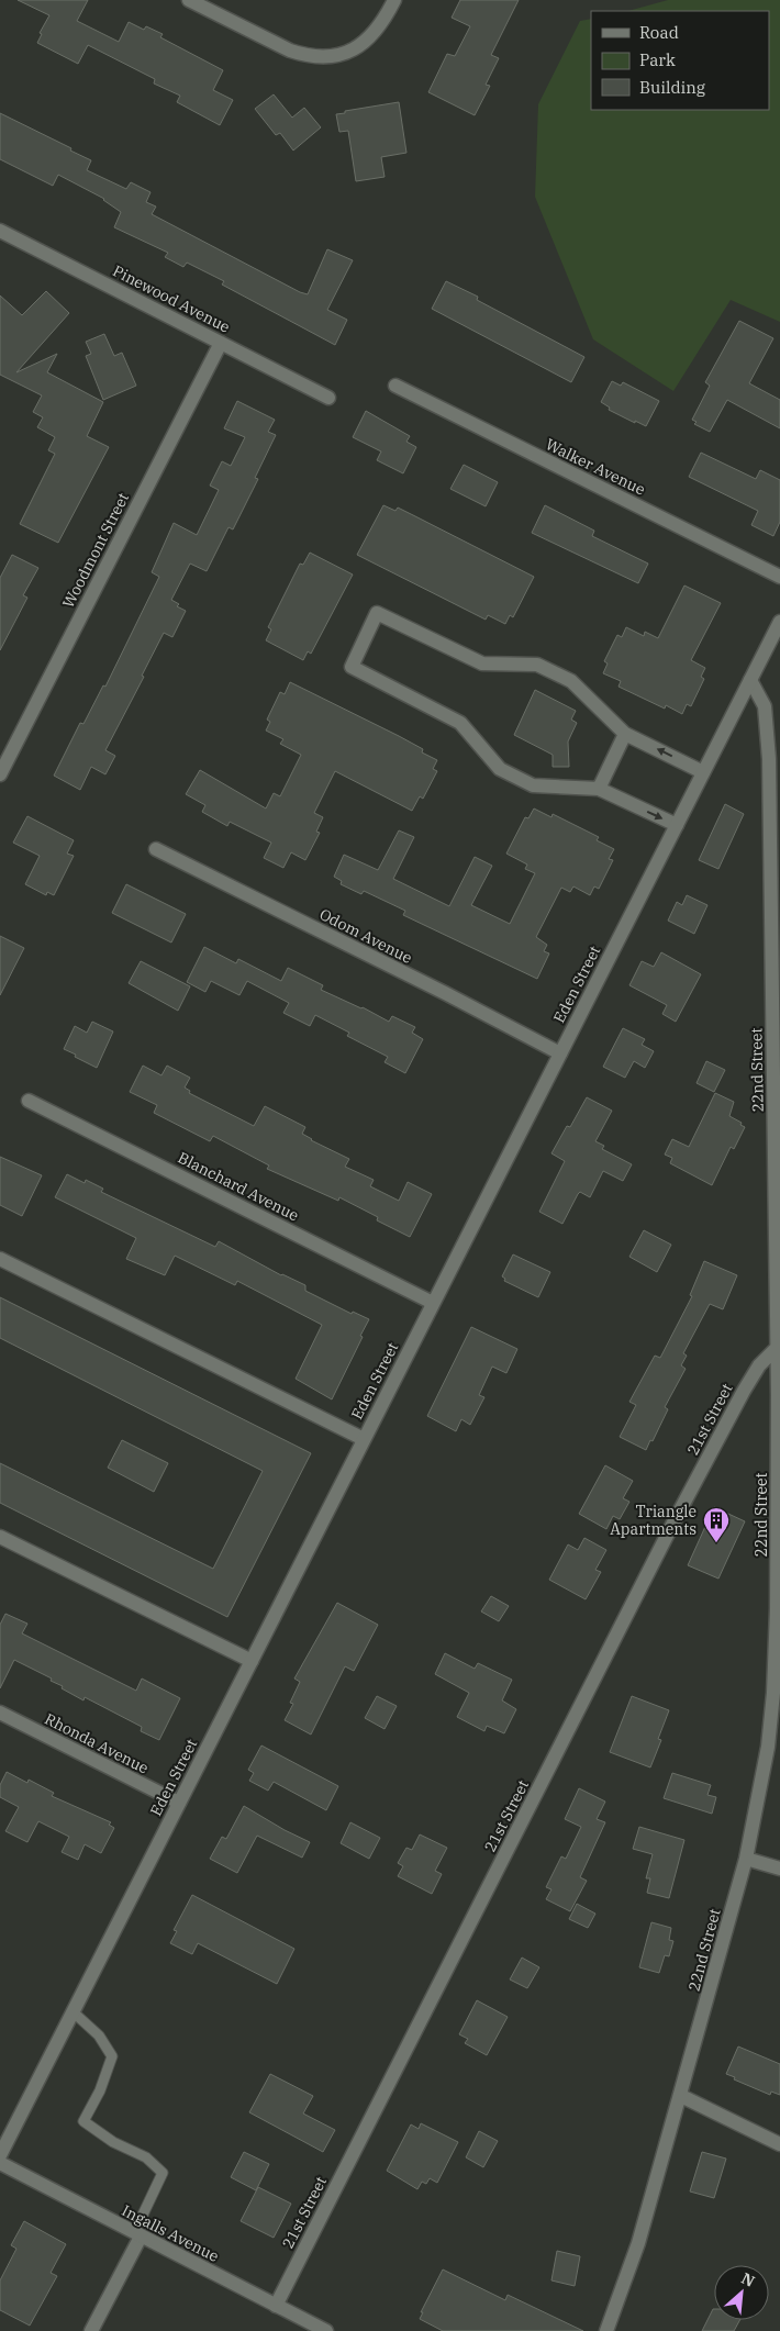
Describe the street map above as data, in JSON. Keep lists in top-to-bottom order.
{
  "streets": {
    "street": [
      "Pinewood Avenue",
      "Walker Avenue",
      "Woodmont Street",
      "Odom Avenue",
      "Eden Street",
      "22nd Street",
      "Blanchard Avenue",
      "21st Street",
      "Rhonda Avenue",
      "Ingalls Avenue"
    ]
  },
  "crossings": [
    ["Pinewood Avenue", "Woodmont Street"],
    ["Odom Avenue", "Eden Street"],
    ["Eden Street", "22nd Street"],
    ["Eden Street", "Blanchard Avenue"],
    ["Eden Street", "Rhonda Avenue"],
    ["22nd Street", "21st Street"],
    ["21st Street", "Ingalls Avenue"]
  ],
  "places": {
    "building": ["Triangle Apartments"]
  },
  "legend": ["Road", "Park", "Building"],
  "north": "top right"
}
